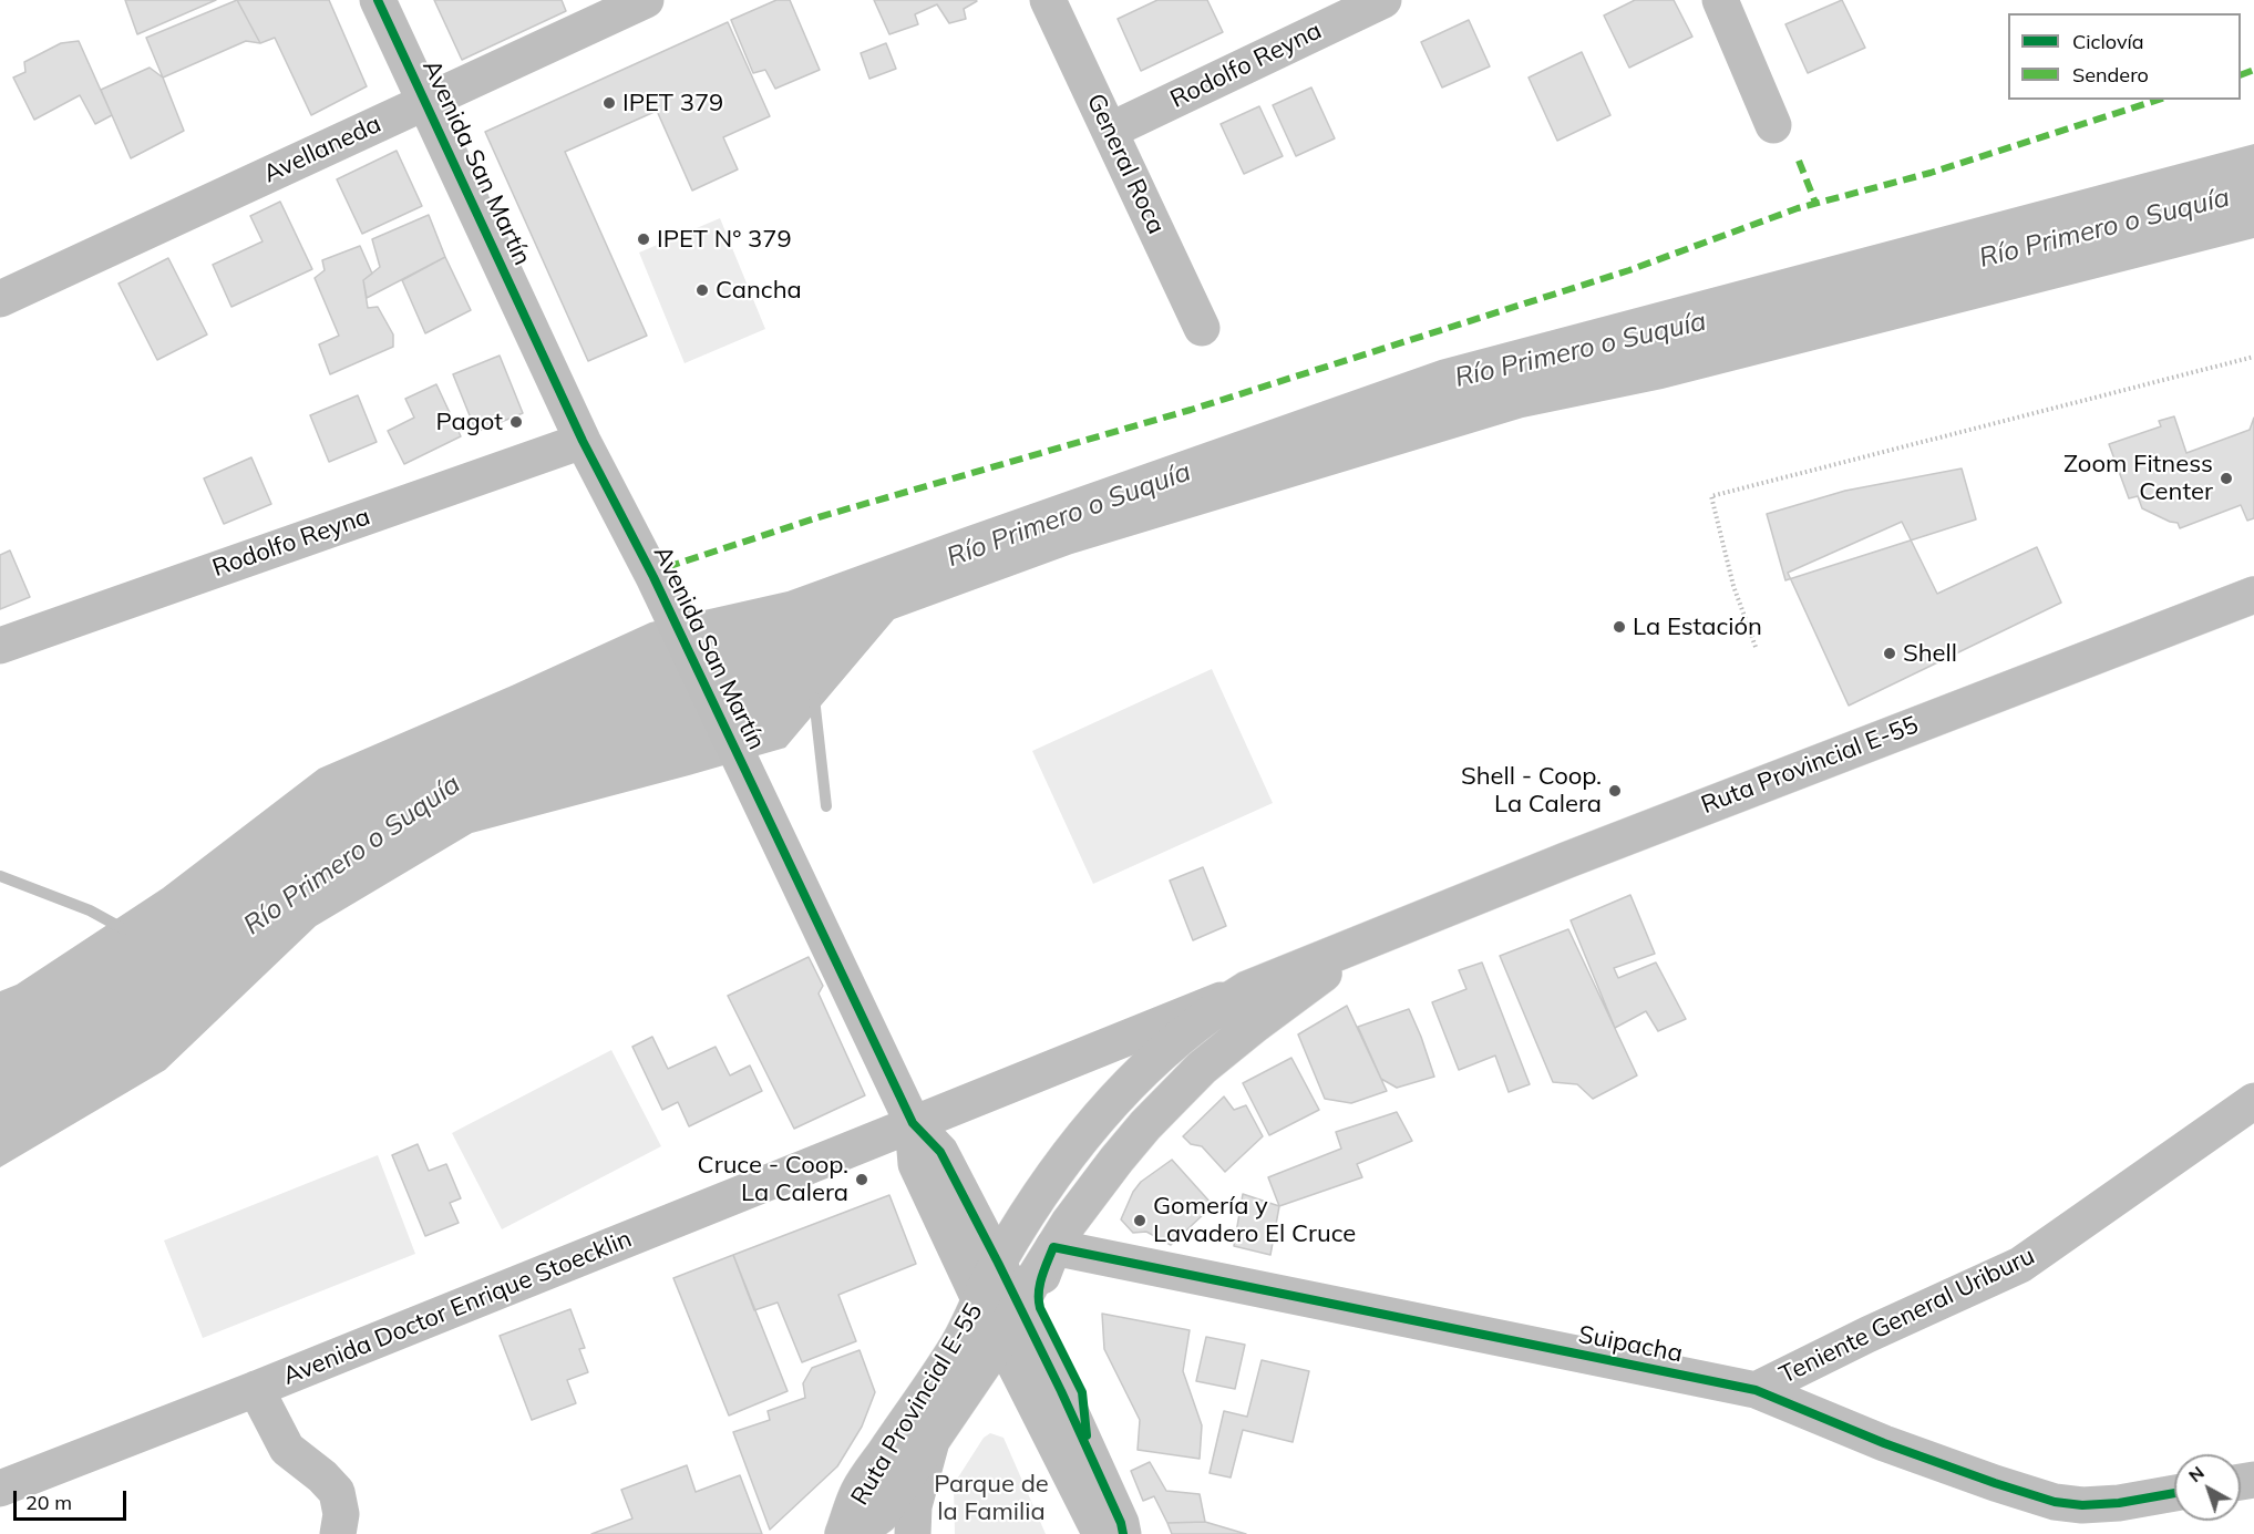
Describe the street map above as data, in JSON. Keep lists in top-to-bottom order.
{
  "streets": {
    "street": [
      "Rodolfo Reyna",
      "Avellaneda",
      "Avenida San Martín",
      "General Roca",
      "Ruta Provincial E-55",
      "Avenida Doctor Enrique Stoecklin",
      "Teniente General Uriburu",
      "Suipacha"
    ]
  },
  "crossings": [
    ["Rodolfo Reyna", "Avenida San Martín"],
    ["Rodolfo Reyna", "General Roca"],
    ["Avellaneda", "Avenida San Martín"],
    ["Avenida San Martín", "Ruta Provincial E-55"],
    ["Avenida San Martín", "Avenida Doctor Enrique Stoecklin"],
    ["Ruta Provincial E-55", "Avenida Doctor Enrique Stoecklin"],
    ["Ruta Provincial E-55", "Suipacha"],
    ["Teniente General Uriburu", "Suipacha"]
  ],
  "water": ["Río Primero o Suquía"],
  "parks": ["Parque de la Familia"],
  "places": [
    "IPET 379",
    "IPET N° 379",
    "Cancha",
    "Pagot",
    "Zoom Fitness Center",
    "La Estación",
    "Shell",
    "Shell - Coop. La Calera",
    "Cruce - Coop. La Calera",
    "Gomería y Lavadero El Cruce"
  ],
  "legend": ["Ciclovía", "Sendero"],
  "scale_bar": "20 m",
  "north": "top left"
}
